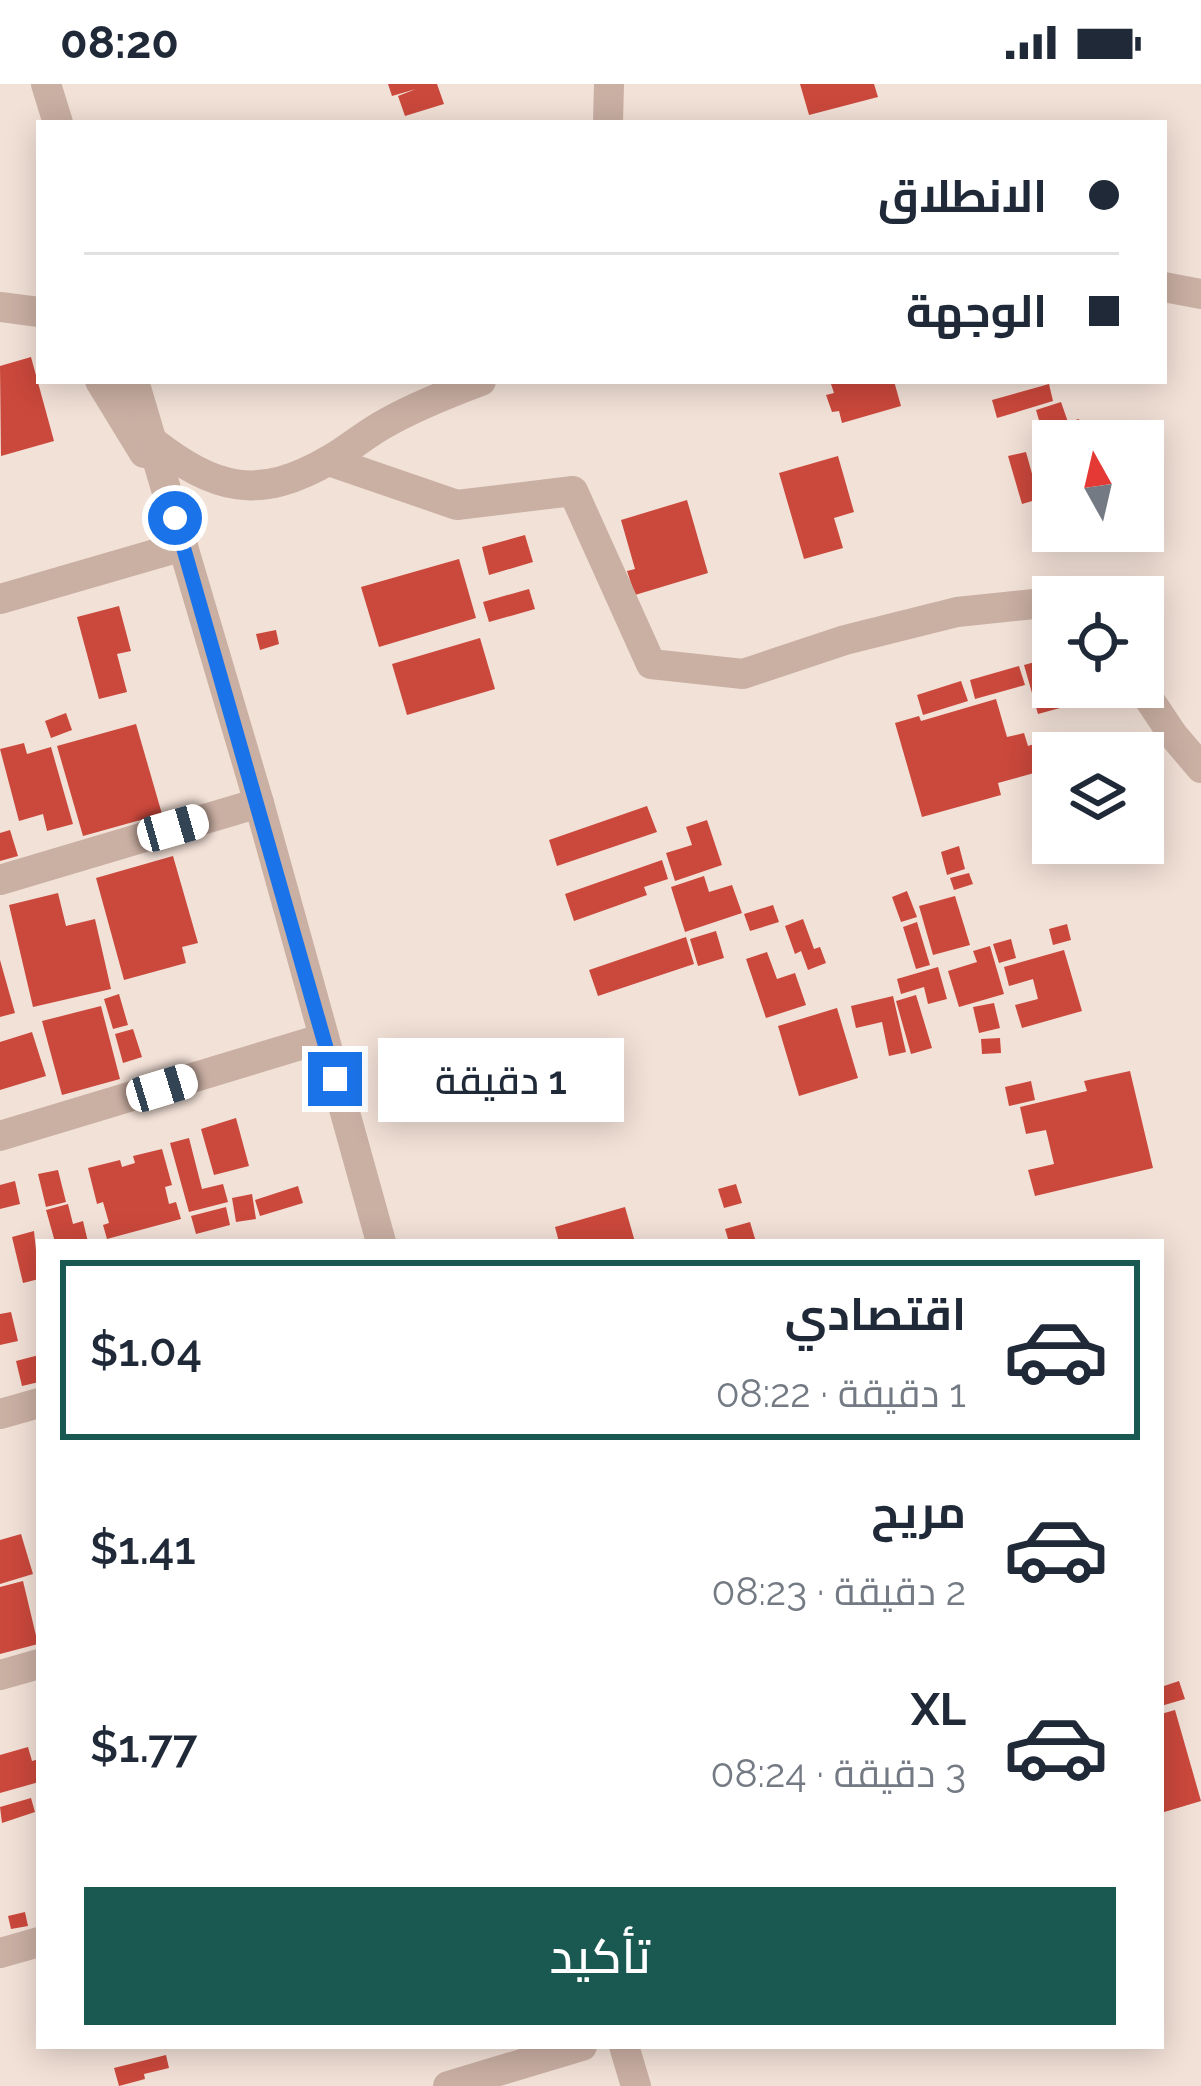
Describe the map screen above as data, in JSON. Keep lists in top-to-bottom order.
{
  "north": "top",
  "page": {
    "status": "08:20",
    "banner": ["الانطلاق", "الوجهة"],
    "bubble": "1 دقيقة",
    "list": [
      {
        "name": "اقتصادي",
        "note": "1 دقيقة · 08:22",
        "value": "$1.04"
      },
      {
        "name": "مريح",
        "note": "2 دقيقة · 08:23",
        "value": "$1.41"
      },
      {
        "name": "XL",
        "note": "3 دقيقة · 08:24",
        "value": "$1.77"
      }
    ],
    "buttons": "تأكيد"
  }
}
